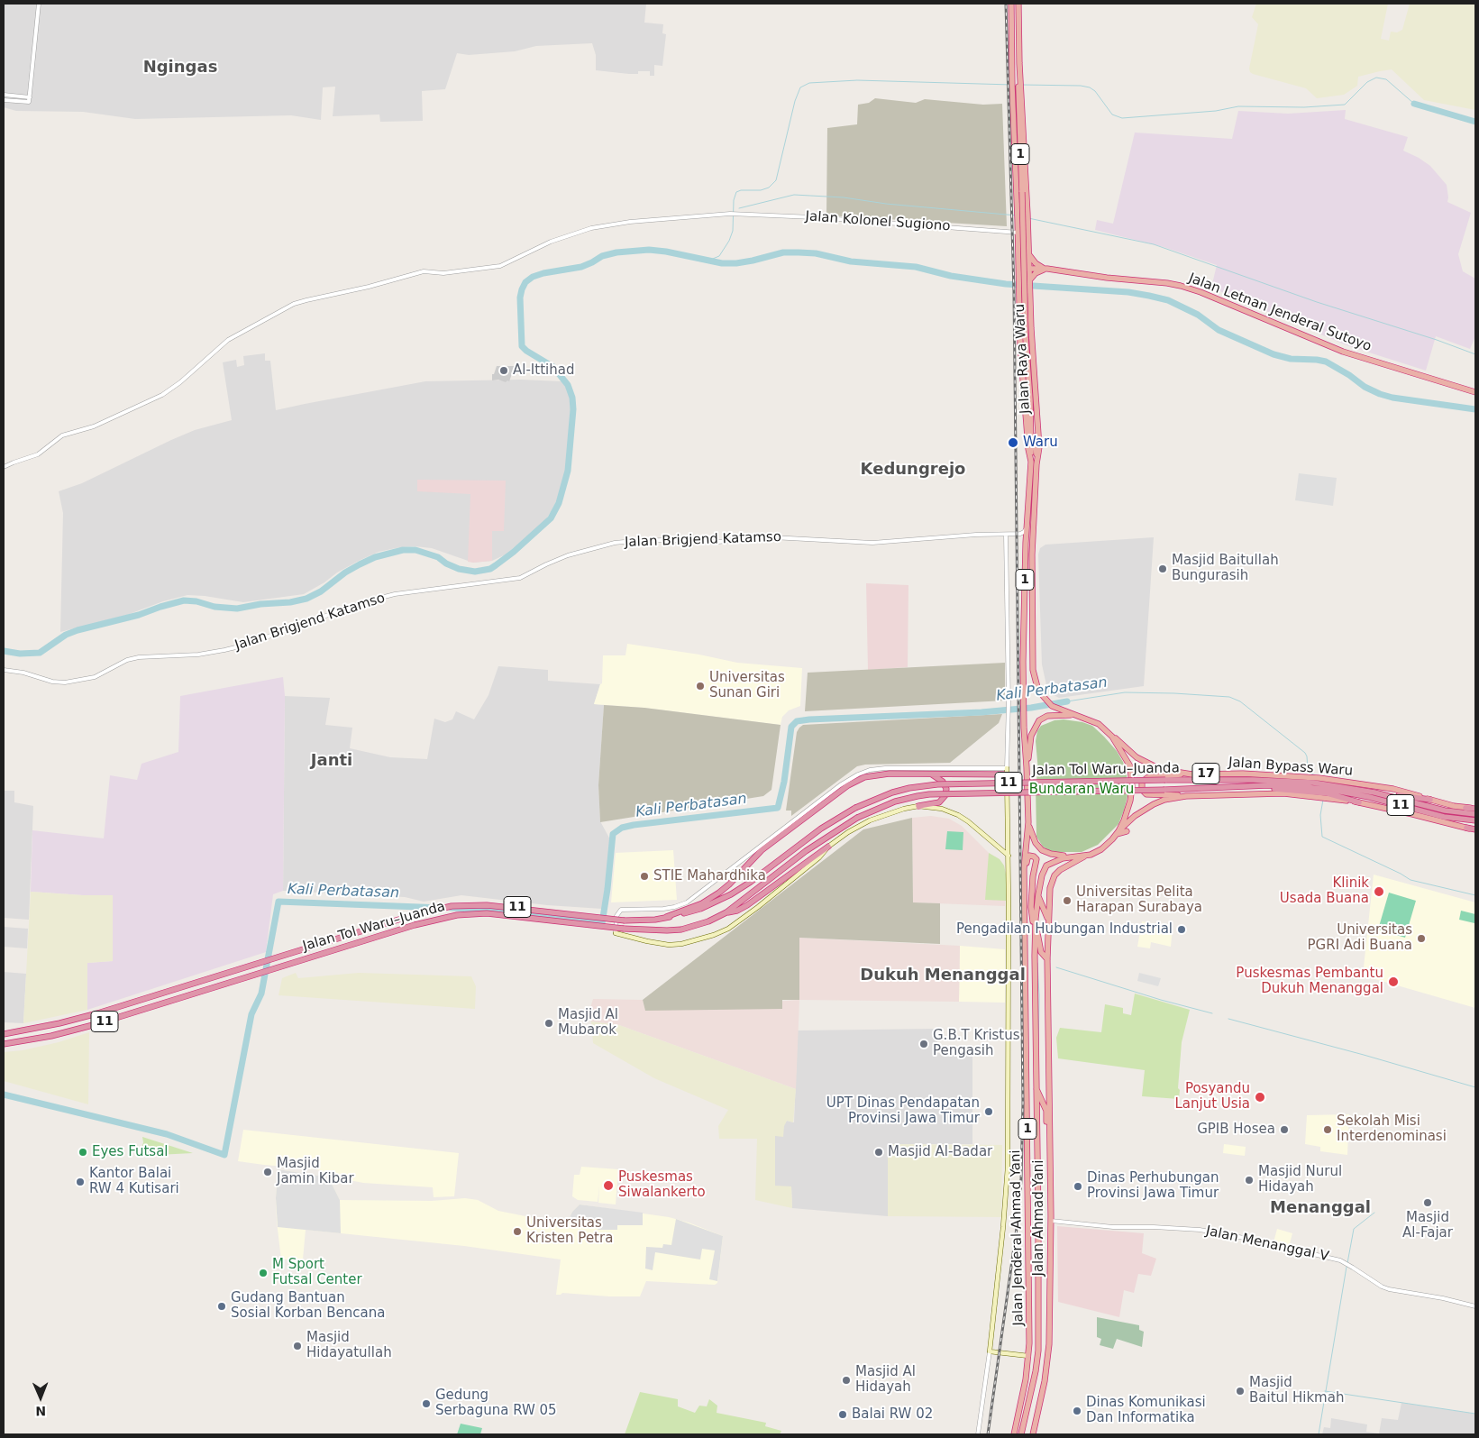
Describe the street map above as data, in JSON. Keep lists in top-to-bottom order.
{
  "streets": {
    "highway": [
      "1",
      "Jalan Letnan Jenderal Sutoyo",
      "Jalan Raya Waru",
      "Jalan Bypass Waru",
      "Jalan Tol Waru–Juanda",
      "17",
      "11",
      "Jalan Ahmad Yani",
      "Jalan Jenderal Ahmad Yani"
    ],
    "street": ["Jalan Kolonel Sugiono", "Jalan Brigjend Katamso", "Jalan Menanggal V"]
  },
  "crossings": [
    ["1", "Jalan Raya Waru"],
    ["1", "Jalan Bypass Waru"],
    ["1", "Jalan Ahmad Yani"],
    ["1", "Jalan Jenderal Ahmad Yani"],
    ["Jalan Kolonel Sugiono", "Jalan Raya Waru"],
    ["Jalan Letnan Jenderal Sutoyo", "Jalan Raya Waru"],
    ["Jalan Raya Waru", "Jalan Bypass Waru"],
    ["Jalan Raya Waru", "Jalan Ahmad Yani"],
    ["Jalan Raya Waru", "Jalan Jenderal Ahmad Yani"],
    ["Jalan Bypass Waru", "Jalan Tol Waru–Juanda"],
    ["Jalan Bypass Waru", "Jalan Ahmad Yani"],
    ["Jalan Bypass Waru", "Jalan Jenderal Ahmad Yani"],
    ["Jalan Ahmad Yani", "Jalan Jenderal Ahmad Yani"],
    ["Jalan Ahmad Yani", "Jalan Menanggal V"]
  ],
  "districts": [
    "Ngingas",
    "Kedungrejo",
    "Janti",
    "Dukuh Menanggal",
    "Menanggal"
  ],
  "water": ["Kali Perbatasan"],
  "parks": ["Bundaran Waru"],
  "places": [
    "Al-Ittihad",
    "Waru",
    "Masjid Baitullah Bungurasih",
    "Universitas Sunan Giri",
    "STIE Mahardhika",
    "Klinik Usada Buana",
    "Universitas Pelita Harapan Surabaya",
    "Pengadilan Hubungan Industrial",
    "Universitas PGRI Adi Buana",
    "Puskesmas Pembantu Dukuh Menanggal",
    "Masjid Al Mubarok",
    "G.B.T Kristus Pengasih",
    "Posyandu Lanjut Usia",
    "UPT Dinas Pendapatan Provinsi Jawa Timur",
    "GPIB Hosea",
    "Sekolah Misi Interdenominasi",
    "Eyes Futsal",
    "Masjid Al-Badar",
    "Masjid Jamin Kibar",
    "Masjid Nurul Hidayah",
    "Kantor Balai RW 4 Kutisari",
    "Puskesmas Siwalankerto",
    "Dinas Perhubungan Provinsi Jawa Timur",
    "Masjid Al-Fajar",
    "Universitas Kristen Petra",
    "M Sport Futsal Center",
    "Gudang Bantuan Sosial Korban Bencana",
    "Masjid Hidayatullah",
    "Masjid Al Hidayah",
    "Masjid Baitul Hikmah",
    "Gedung Serbaguna RW 05",
    "Dinas Komunikasi Dan Informatika",
    "Balai RW 02"
  ],
  "north": "bottom"
}
